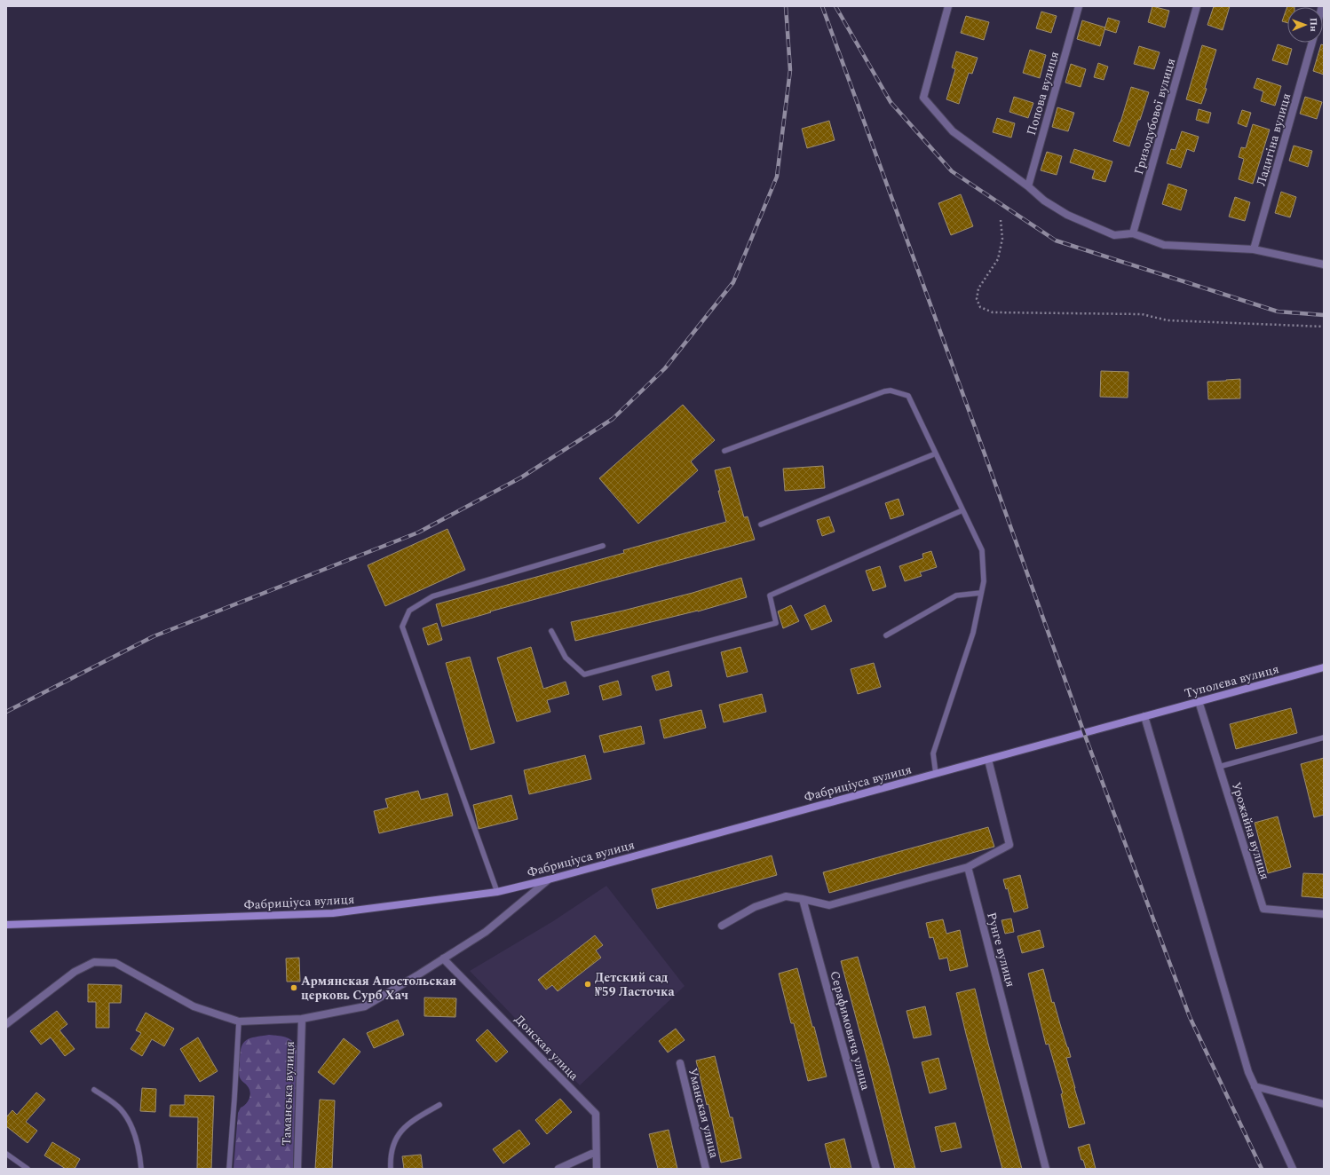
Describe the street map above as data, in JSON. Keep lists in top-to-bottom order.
{
  "streets": {
    "main road": ["Туполєва вулиця", "Фабриціуса вулиця"],
    "street": [
      "Попова вулиця",
      "Гризодубової вулиця",
      "Ладигіна вулиця",
      "Урожайна вулиця",
      "Рунге вулиця",
      "Серафимовича улица",
      "Донская улица",
      "Таманська вулиця",
      "Уманская улица"
    ]
  },
  "crossings": [
    ["Туполєва вулиця", "Фабриціуса вулиця"],
    ["Туполєва вулиця", "Урожайна вулиця"]
  ],
  "places": ["Детский сад №59 Ласточка", "Армянская Апостольская церковь Сурб Хач"],
  "north": "right"
}
